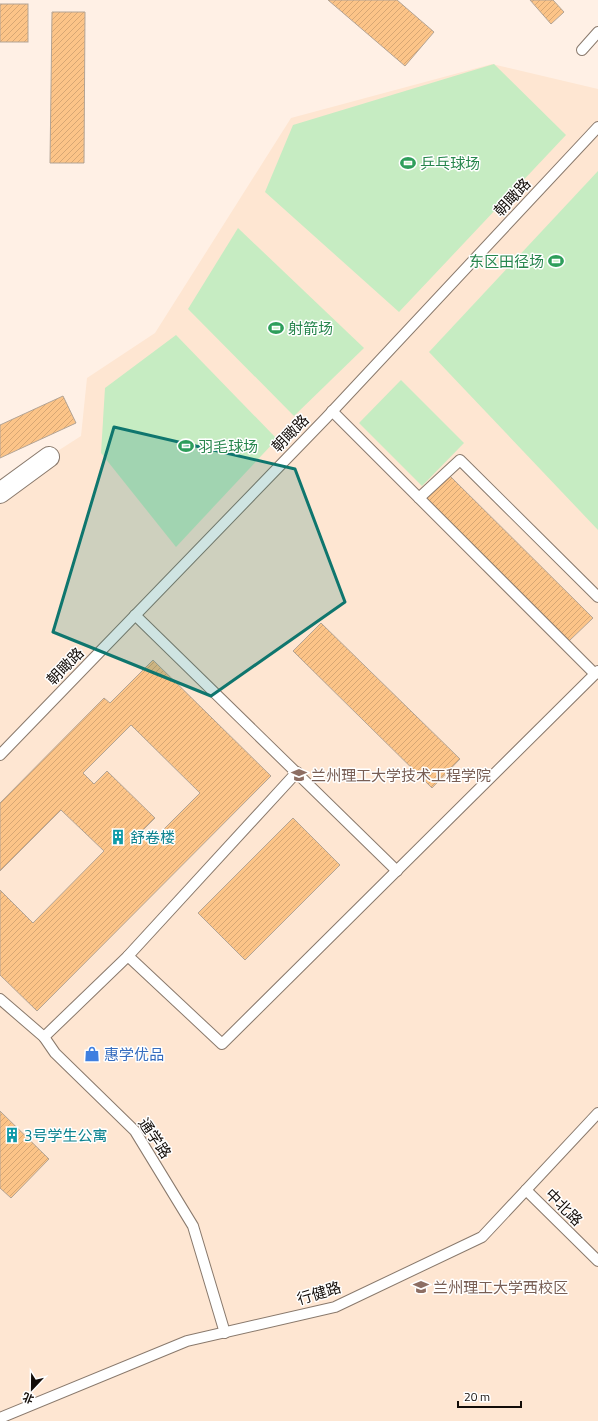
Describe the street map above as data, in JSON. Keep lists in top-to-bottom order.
{
  "streets": {
    "lane": [
      "朝瞰路",
      "通学路",
      "中北路",
      "行健路"
    ]
  },
  "crossings": [
    ["通学路", "行健路"],
    ["中北路", "行健路"]
  ],
  "places": {
    "sports": [
      "乒乓球场",
      "东区田径场",
      "射箭场",
      "羽毛球场"
    ],
    "school or university": ["兰州理工大学技术工程学院", "兰州理工大学西校区"],
    "building": ["舒卷楼", "3号学生公寓"],
    "shop": ["惠学优品"]
  },
  "scale_bar": "20 m",
  "north": "bottom"
}
